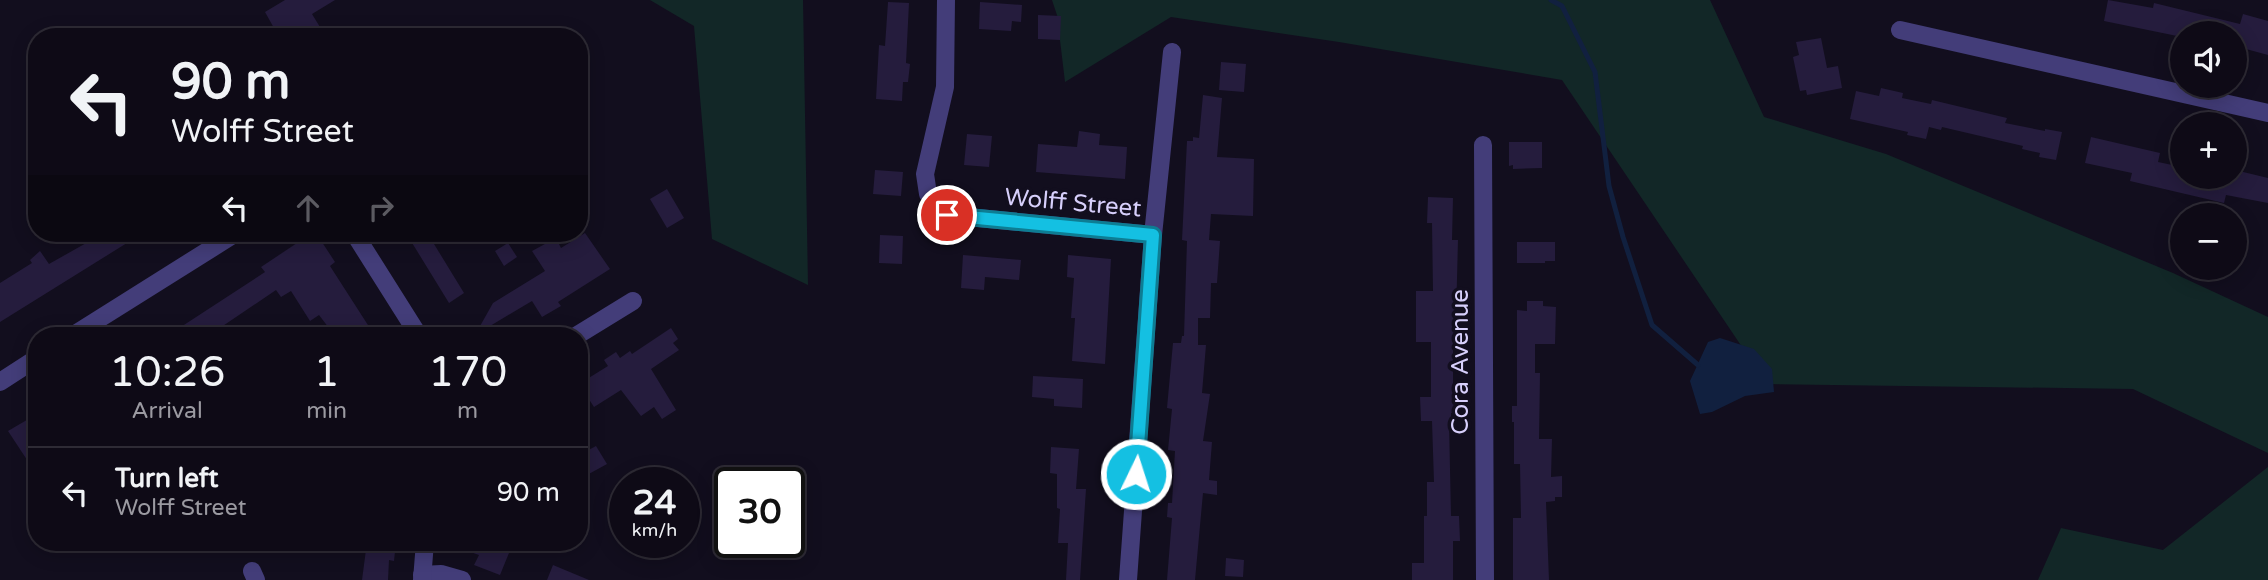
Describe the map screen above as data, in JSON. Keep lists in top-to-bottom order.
{
  "streets": {
    "street": ["Wolff Street", "Cora Avenue"]
  },
  "page": {
    "map_buttons": ["+", "−"],
    "turn": ["90 m", "Wolff Street"],
    "eta": [
      "10:26",
      "Arrival",
      "1",
      "min",
      "170",
      "m"
    ],
    "list": [
      {
        "name": "Turn left",
        "note": "Wolff Street",
        "value": "90 m"
      }
    ],
    "speed": "24 km/h",
    "limit": "30"
  }
}
